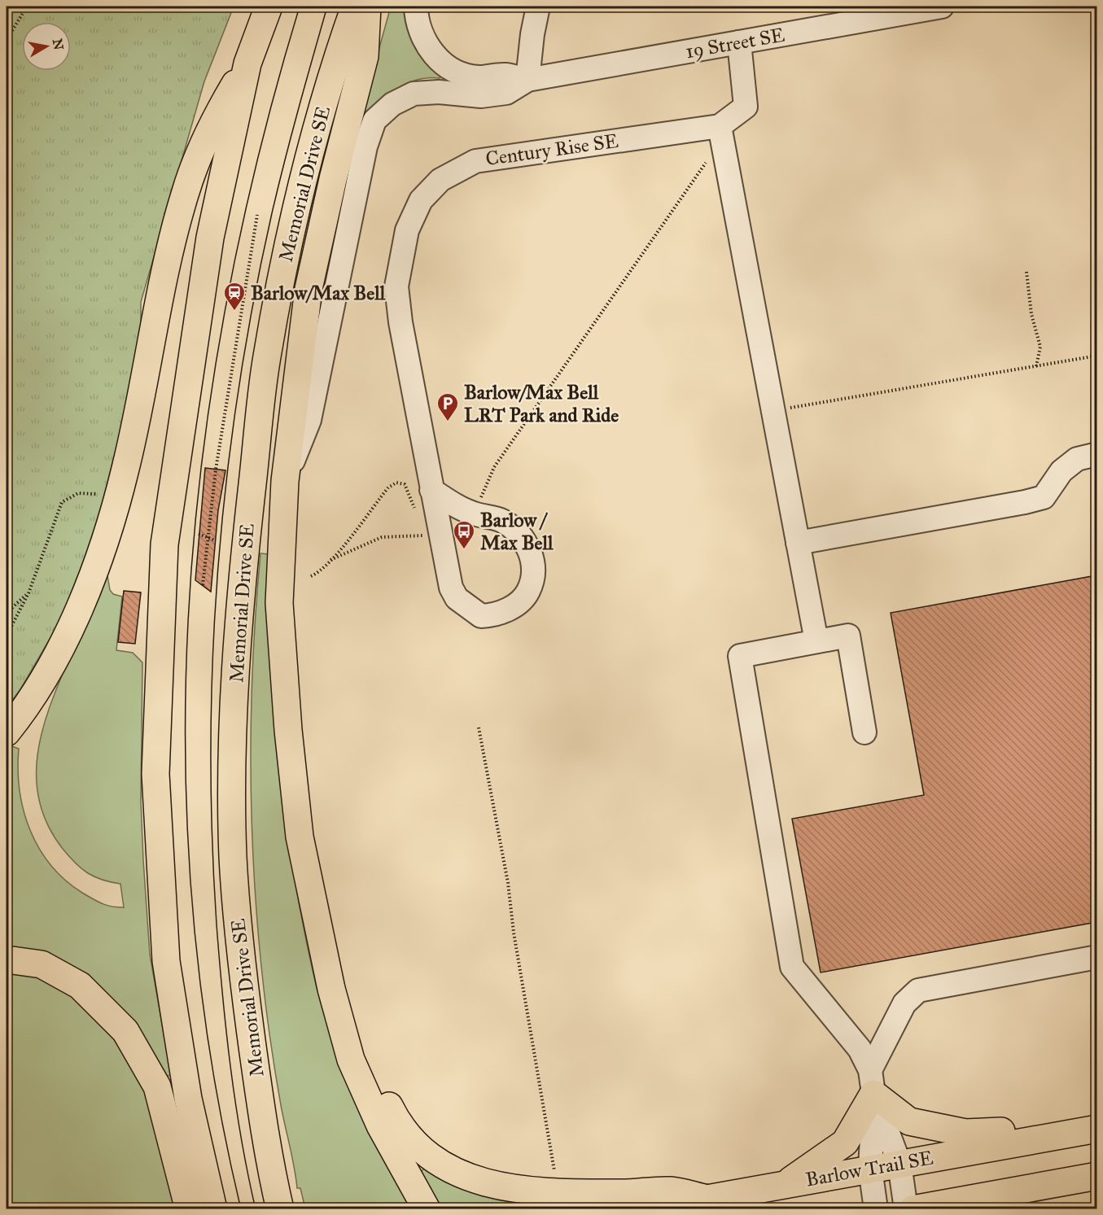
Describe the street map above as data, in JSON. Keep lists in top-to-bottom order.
{
  "streets": {
    "main road": ["Memorial Drive SE", "Barlow Trail SE"],
    "street": ["19 Street SE", "Century Rise SE"]
  },
  "crossings": [
    ["19 Street SE", "Century Rise SE"]
  ],
  "places": {
    "station": ["Barlow/Max Bell"],
    "parking": ["Barlow/Max Bell LRT Park and Ride"],
    "bus stop": ["Barlow / Max Bell"]
  },
  "north": "right"
}
